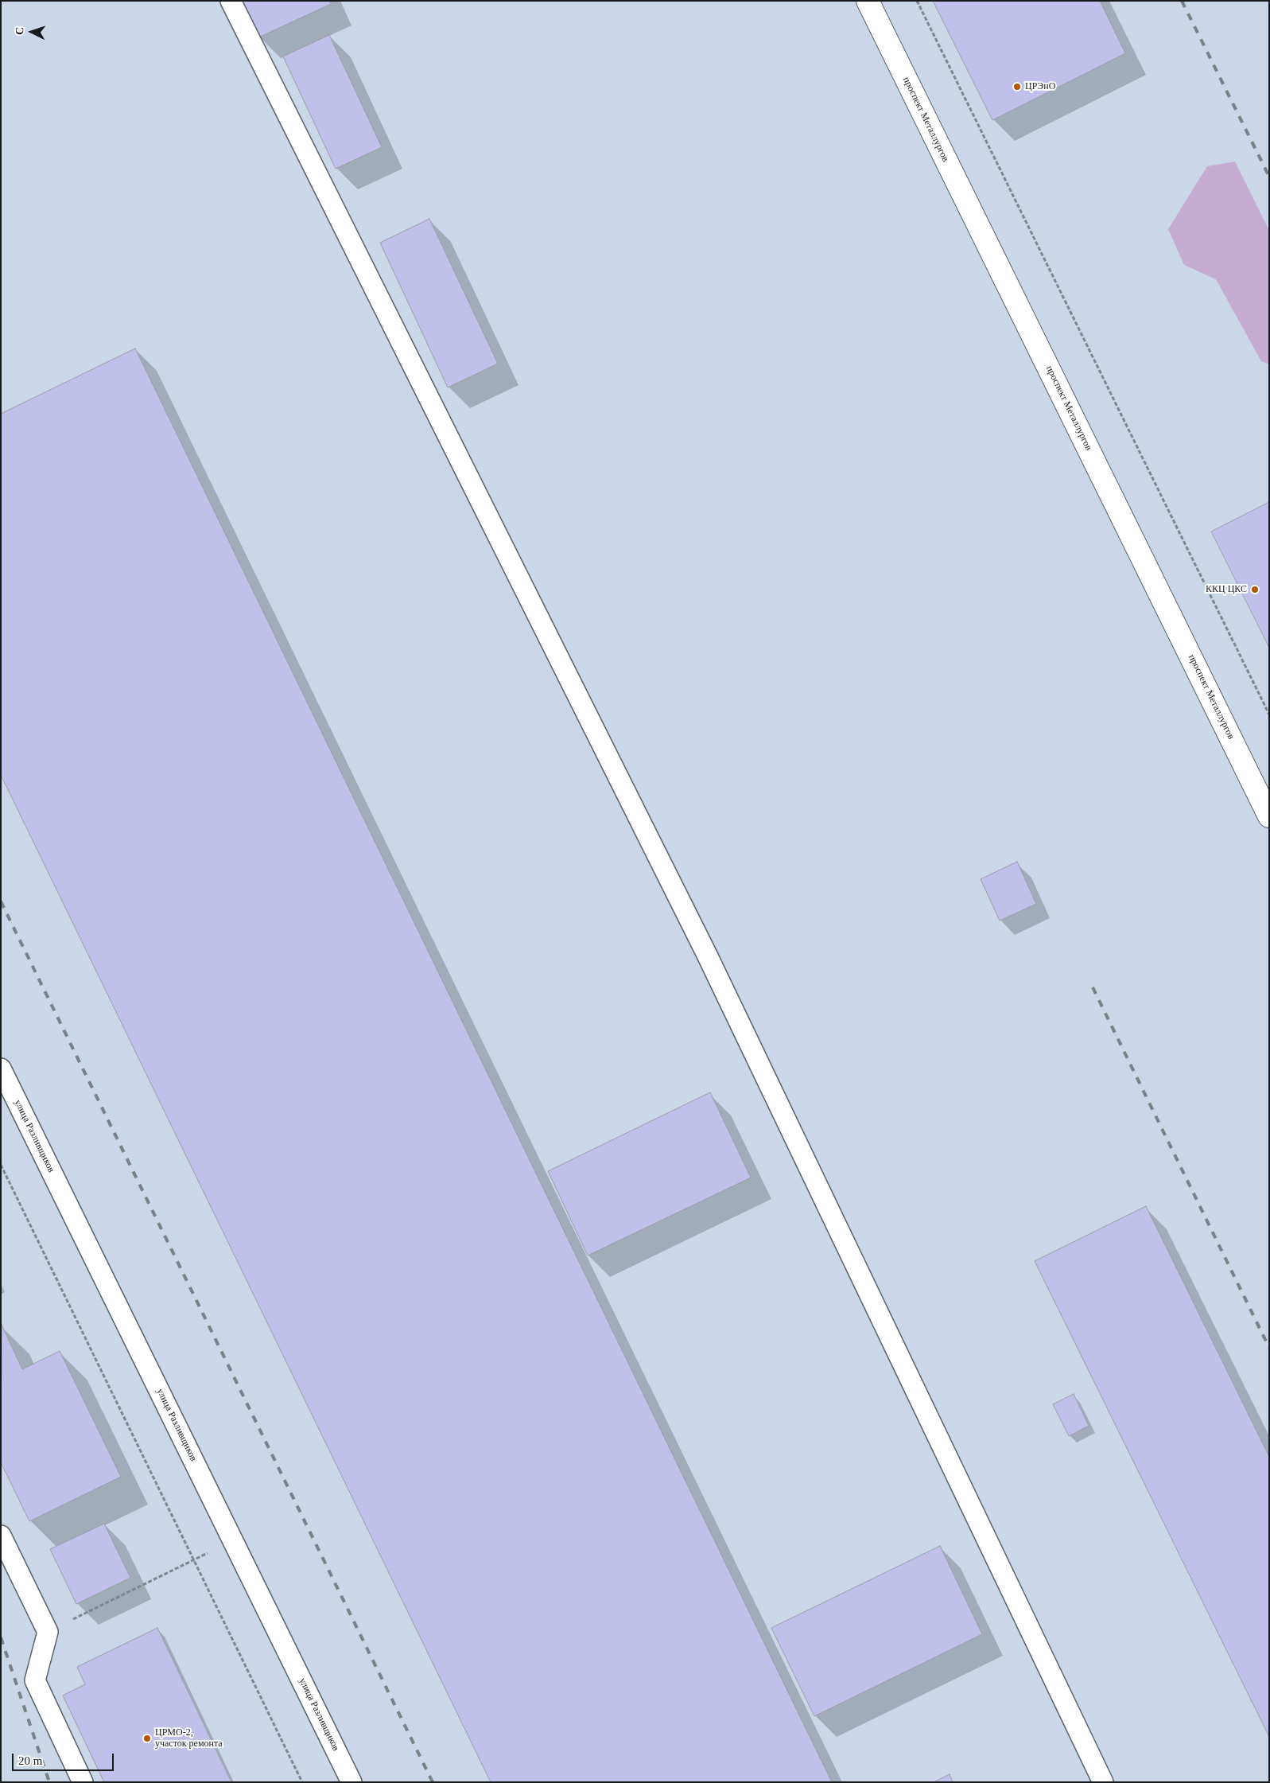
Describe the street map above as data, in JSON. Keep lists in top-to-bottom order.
{
  "streets": {
    "street": ["проспект Металлургов"],
    "lane": ["улица Разливщиков"]
  },
  "places": ["ЦРЭнО", "ККЦ ЦКС", "ЦРМО-2, участок ремонта"],
  "scale_bar": "20 m",
  "north": "left"
}
